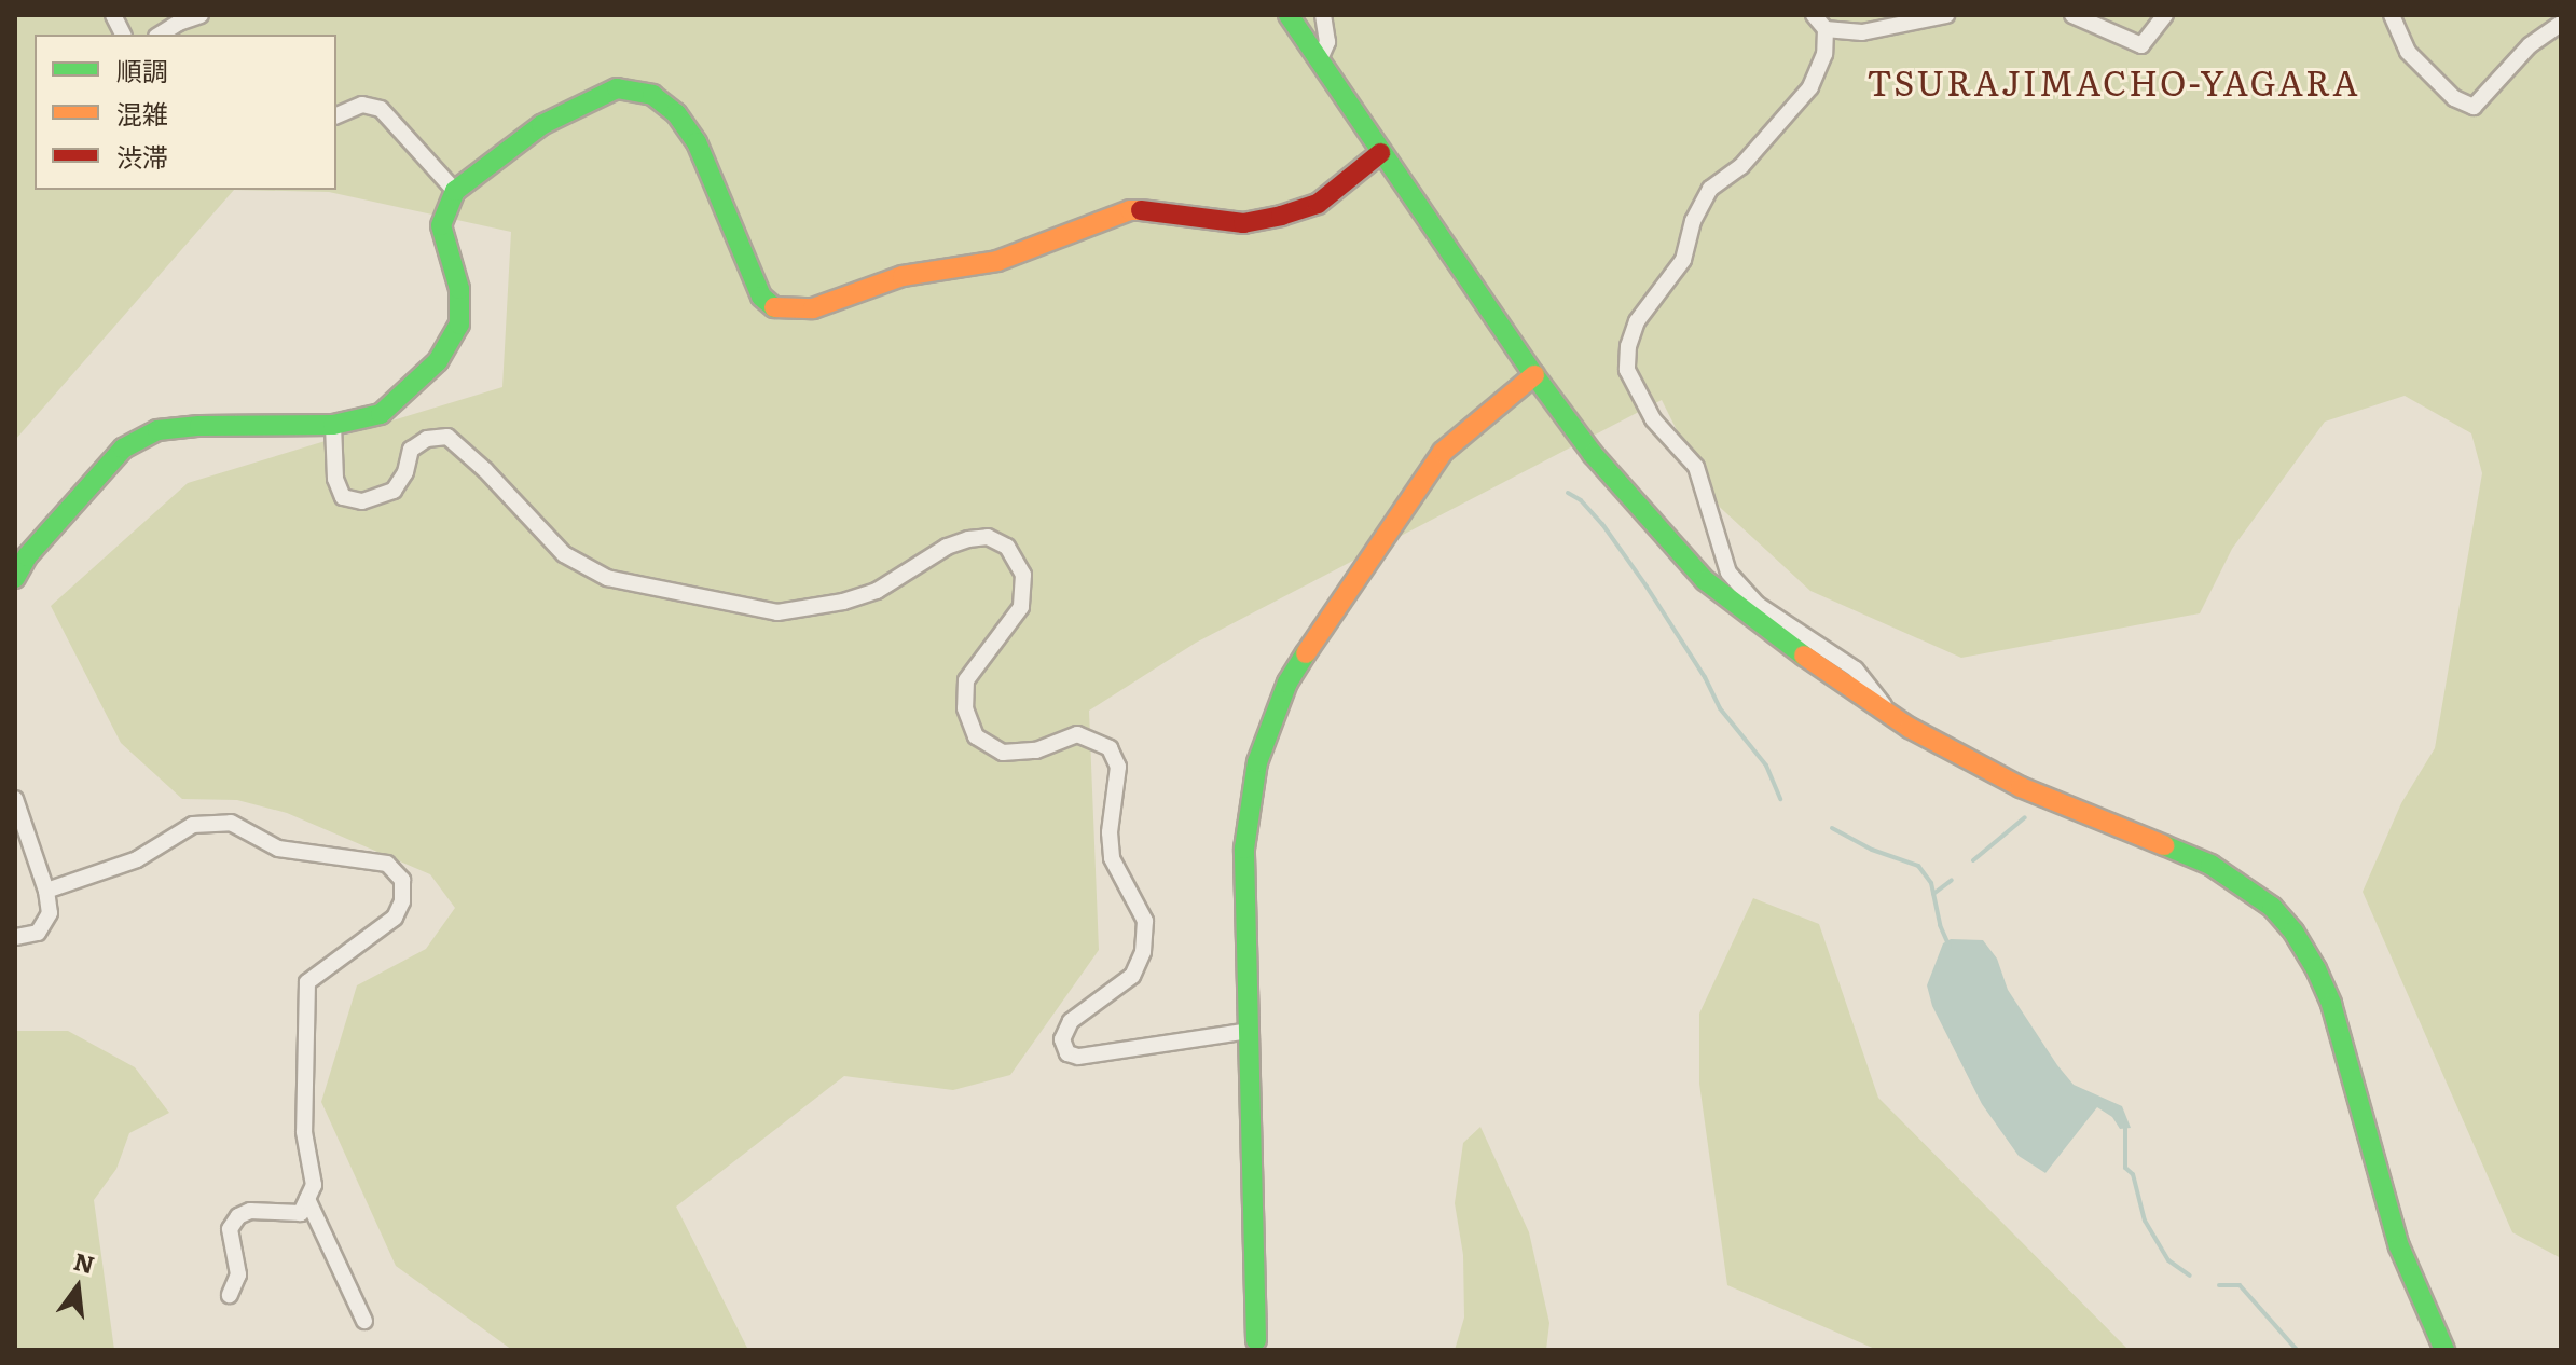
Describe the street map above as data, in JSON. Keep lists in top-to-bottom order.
{
  "districts": ["TSURAJIMACHO-YAGARA"],
  "legend": ["順調", "混雑", "渋滞"],
  "north": "top"
}
